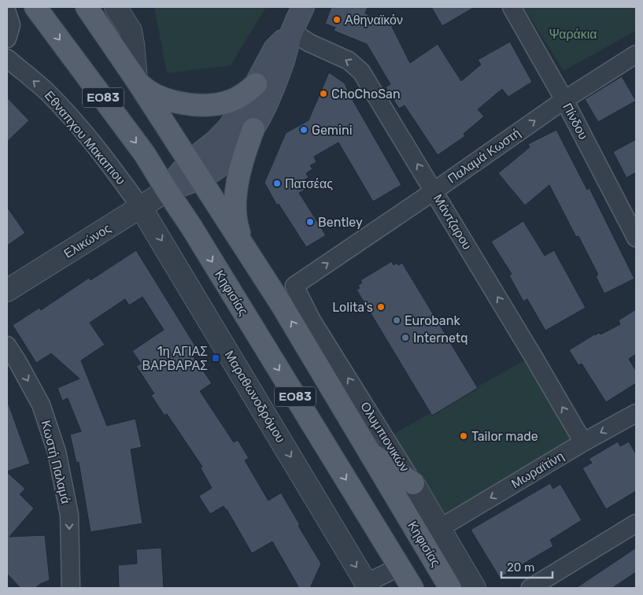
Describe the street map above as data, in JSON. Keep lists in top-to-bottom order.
{
  "streets": {
    "main road": ["ΕΟ83", "Κηφισίας"],
    "street": [
      "Πίνδου",
      "Εθναπχου Μακαπιου",
      "Παλαμά Κωστή",
      "Μάντζαρου",
      "Ελικώνος",
      "Μαραθωνοδρόμου",
      "Ολυμπιονικών",
      "Κωστή Παλαμά",
      "Μωραϊτίνη"
    ]
  },
  "crossings": [
    ["Πίνδου", "Παλαμά Κωστή"],
    ["Εθναπχου Μακαπιου", "Ελικώνος"],
    ["Εθναπχου Μακαπιου", "Μαραθωνοδρόμου"],
    ["Παλαμά Κωστή", "Μάντζαρου"],
    ["Παλαμά Κωστή", "Ολυμπιονικών"],
    ["Μάντζαρου", "Μωραϊτίνη"],
    ["Ελικώνος", "Κηφισίας"],
    ["Ελικώνος", "Μαραθωνοδρόμου"],
    ["Ολυμπιονικών", "Μωραϊτίνη"]
  ],
  "one_way": [
    "Εθναπχου Μακαπιου",
    "Παλαμά Κωστή",
    "Μάντζαρου",
    "Μαραθωνοδρόμου",
    "Ολυμπιονικών",
    "Κωστή Παλαμά"
  ],
  "parks": ["Ψαράκια"],
  "places": {
    "other": [
      "Αθηναϊκόν",
      "ChoChoSan",
      "Gemini",
      "Πατσέας",
      "Bentley",
      "Lolita's",
      "Eurobank",
      "Internetq",
      "Tailor made"
    ],
    "transit": ["1η ΑΓΙΑΣ ΒΑΡΒΑΡΑΣ"]
  },
  "scale_bar": "20 m"
}
